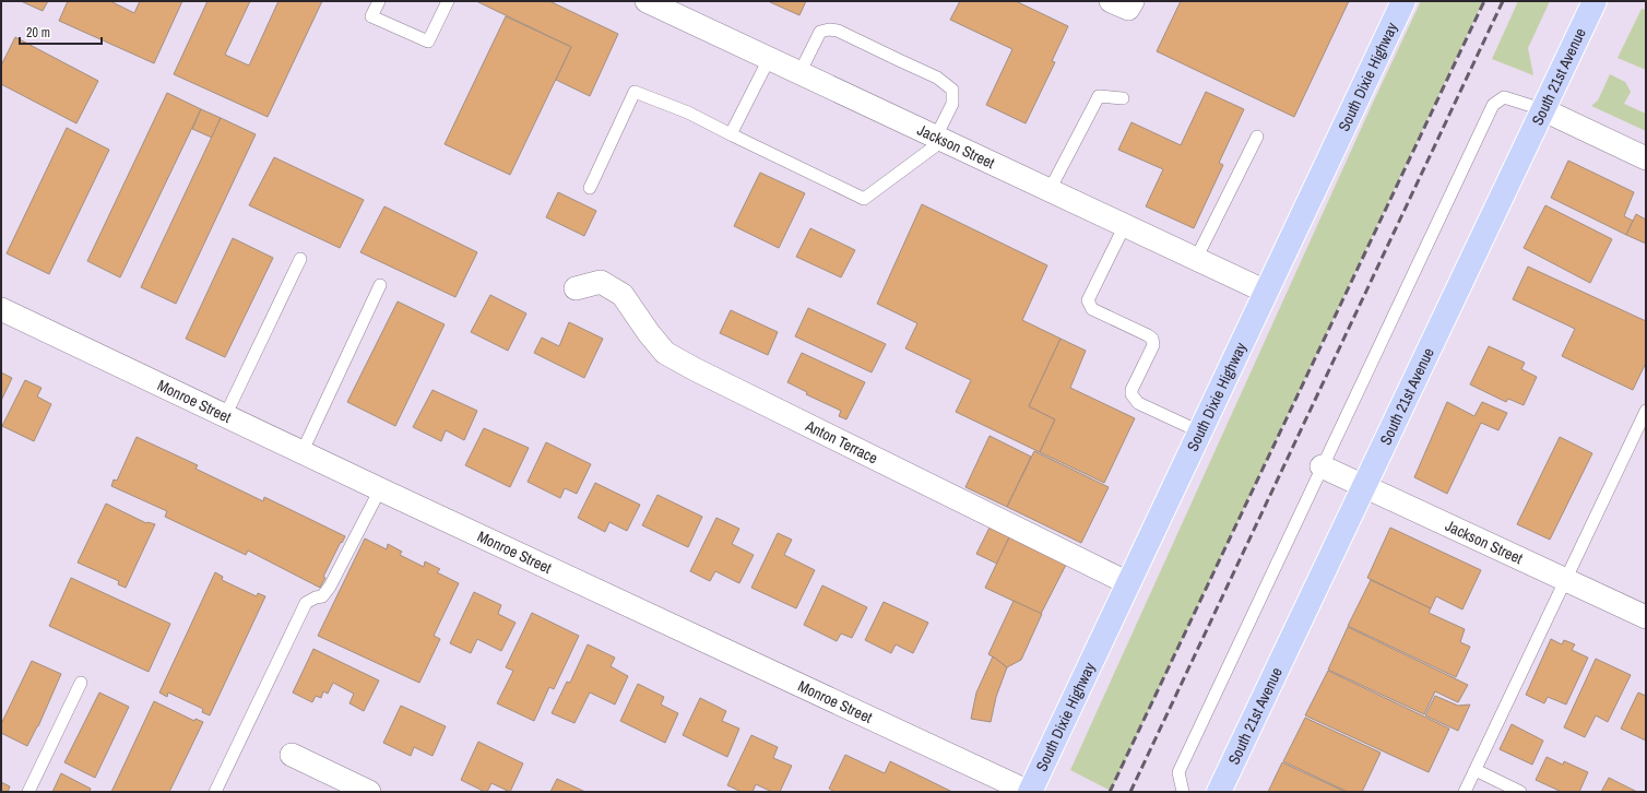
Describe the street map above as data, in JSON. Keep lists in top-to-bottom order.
{
  "streets": {
    "main road": ["South Dixie Highway", "South 21st Avenue"],
    "street": ["Jackson Street", "Monroe Street", "Anton Terrace"]
  },
  "crossings": [
    ["South Dixie Highway", "Jackson Street"],
    ["South Dixie Highway", "Monroe Street"],
    ["South Dixie Highway", "Anton Terrace"],
    ["South 21st Avenue", "Jackson Street"]
  ],
  "scale_bar": "20 m"
}
